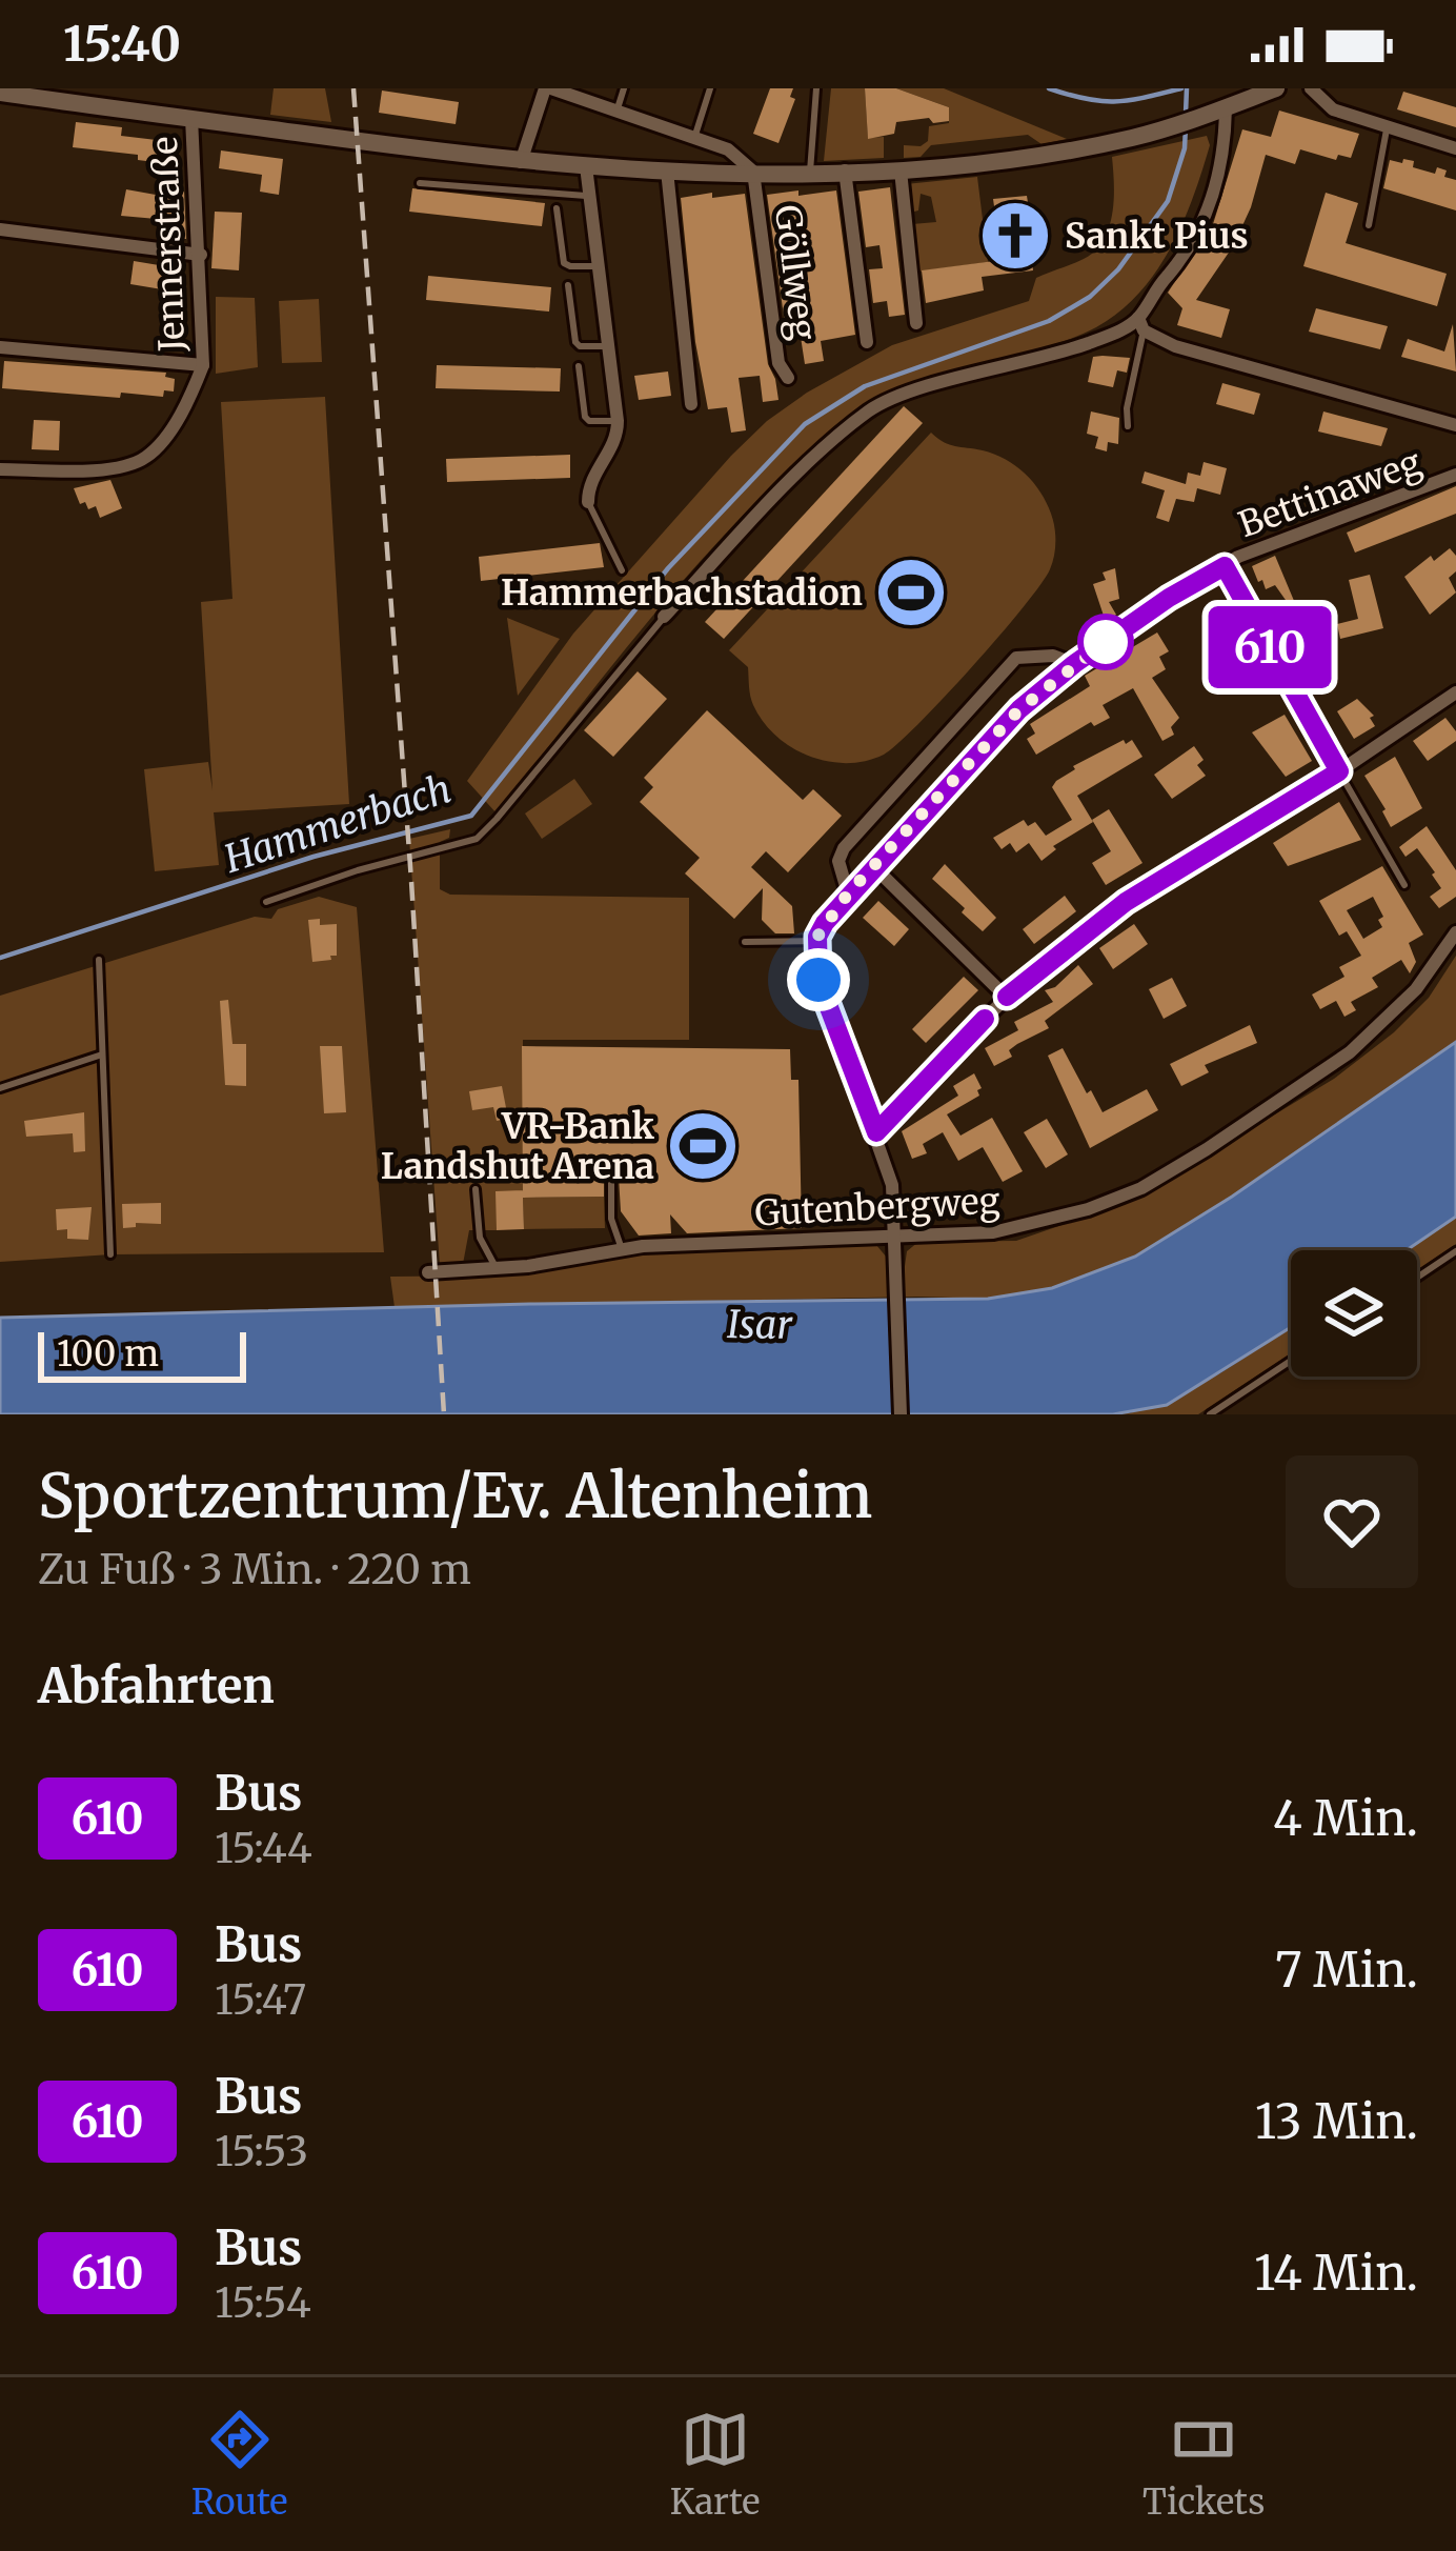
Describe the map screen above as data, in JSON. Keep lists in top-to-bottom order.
{
  "streets": {
    "street": [
      "Jennerstraße",
      "Göllweg",
      "Bettinaweg",
      "Gutenbergweg"
    ]
  },
  "water": ["Hammerbach", "Isar"],
  "places": {
    "church": ["Sankt Pius"],
    "sports": ["Hammerbachstadion", "VR-Bank Landshut Arena"]
  },
  "lines": ["bus line 610"],
  "scale_bar": "100 m",
  "page": {
    "status": "15:40",
    "on_map": "610",
    "scale": "100 m",
    "heading": [
      ["Sportzentrum/Ev. Altenheim", "Zu Fuß · 3 Min. · 220 m"],
      "Abfahrten"
    ],
    "list": [
      {
        "mark": "610",
        "name": "Bus",
        "note": "15:44",
        "value": "4 Min."
      },
      {
        "mark": "610",
        "name": "Bus",
        "note": "15:47",
        "value": "7 Min."
      },
      {
        "mark": "610",
        "name": "Bus",
        "note": "15:53",
        "value": "13 Min."
      },
      {
        "mark": "610",
        "name": "Bus",
        "note": "15:54",
        "value": "14 Min."
      }
    ],
    "tabs": ["Route", "Karte", "Tickets"]
  }
}
